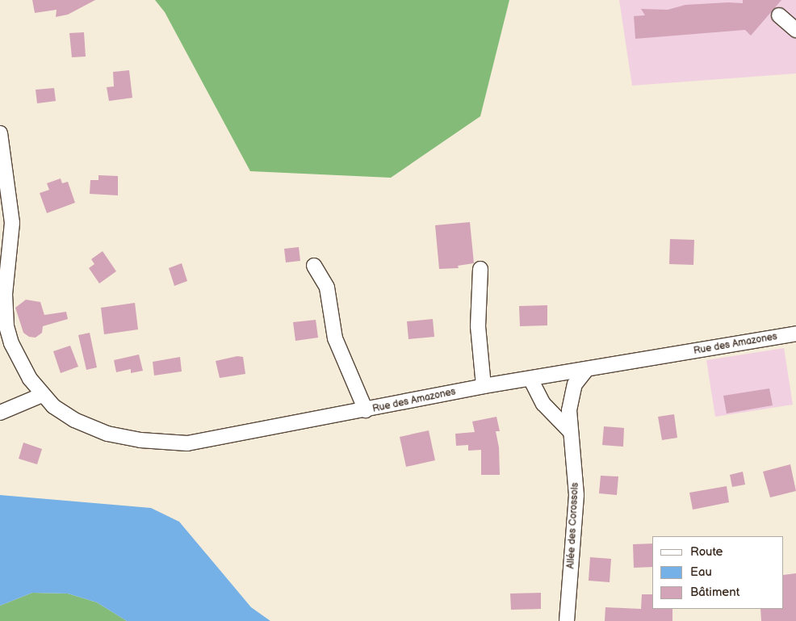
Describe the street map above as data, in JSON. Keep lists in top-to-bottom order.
{
  "streets": {
    "street": ["Rue des Amazones", "Allée des Corossols"]
  },
  "crossings": [
    ["Rue des Amazones", "Allée des Corossols"]
  ],
  "legend": ["Route", "Eau", "Bâtiment"]
}
